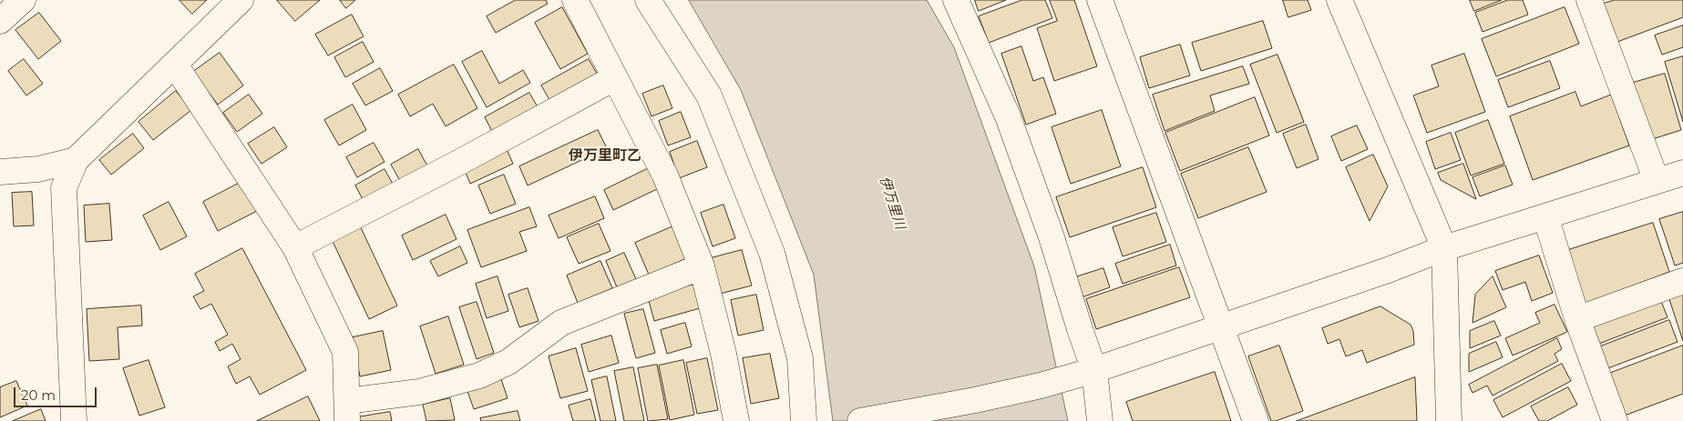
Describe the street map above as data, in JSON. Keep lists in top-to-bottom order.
{
  "districts": ["伊万里町乙"],
  "water": ["伊万里川"],
  "scale_bar": "20 m"
}
